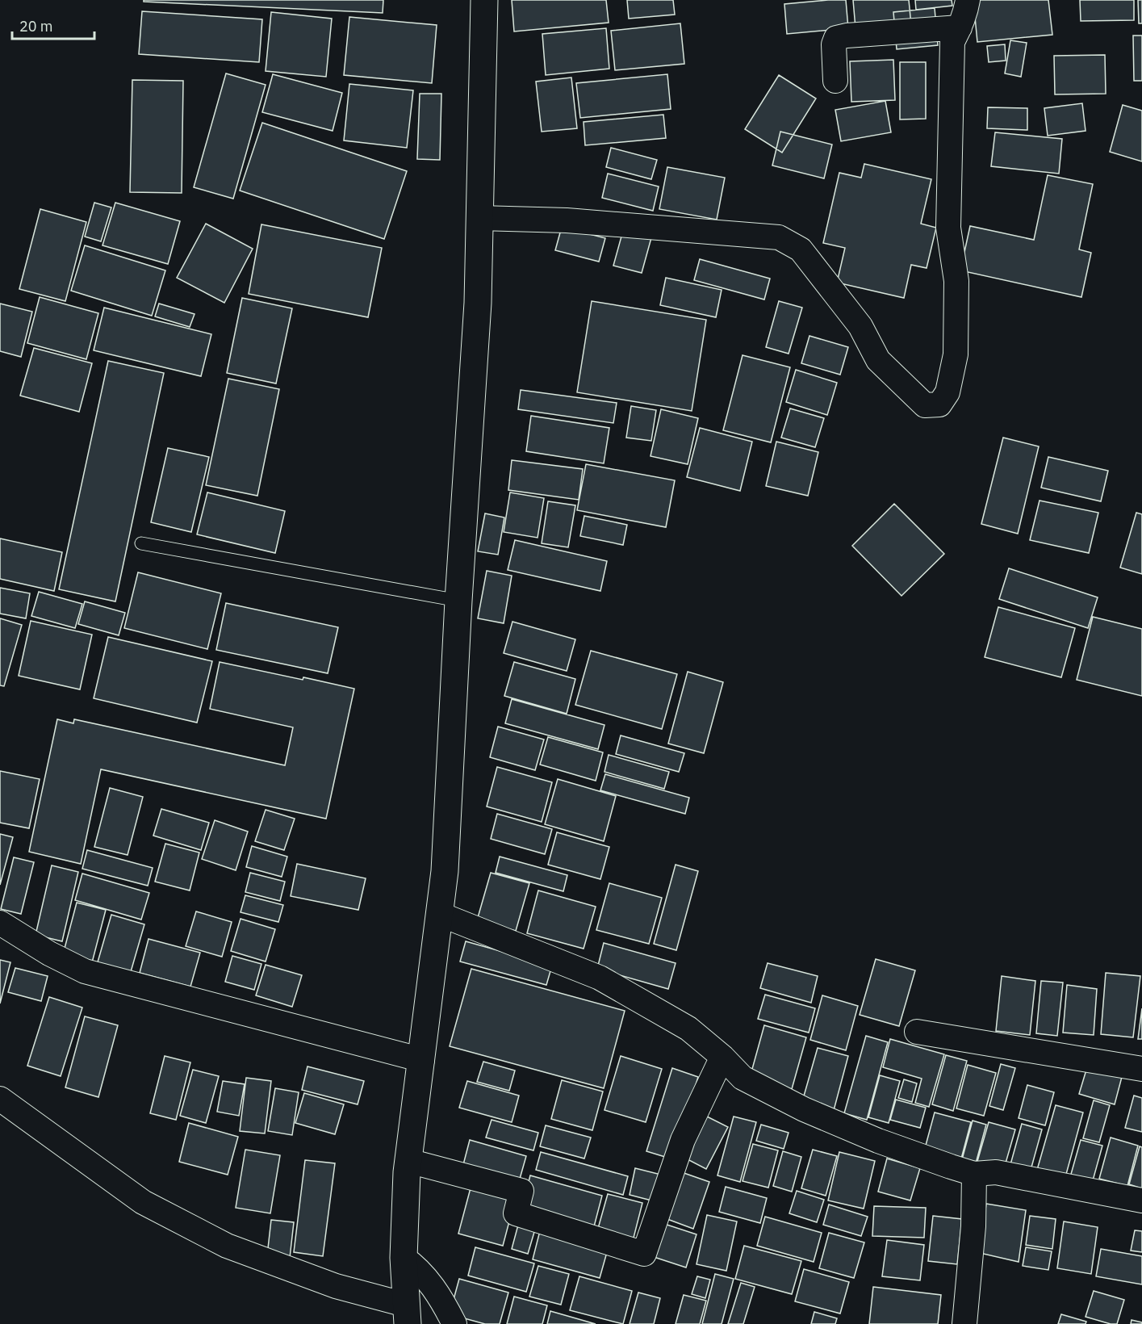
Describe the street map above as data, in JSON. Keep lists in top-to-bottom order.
{
  "scale_bar": "20 m"
}
